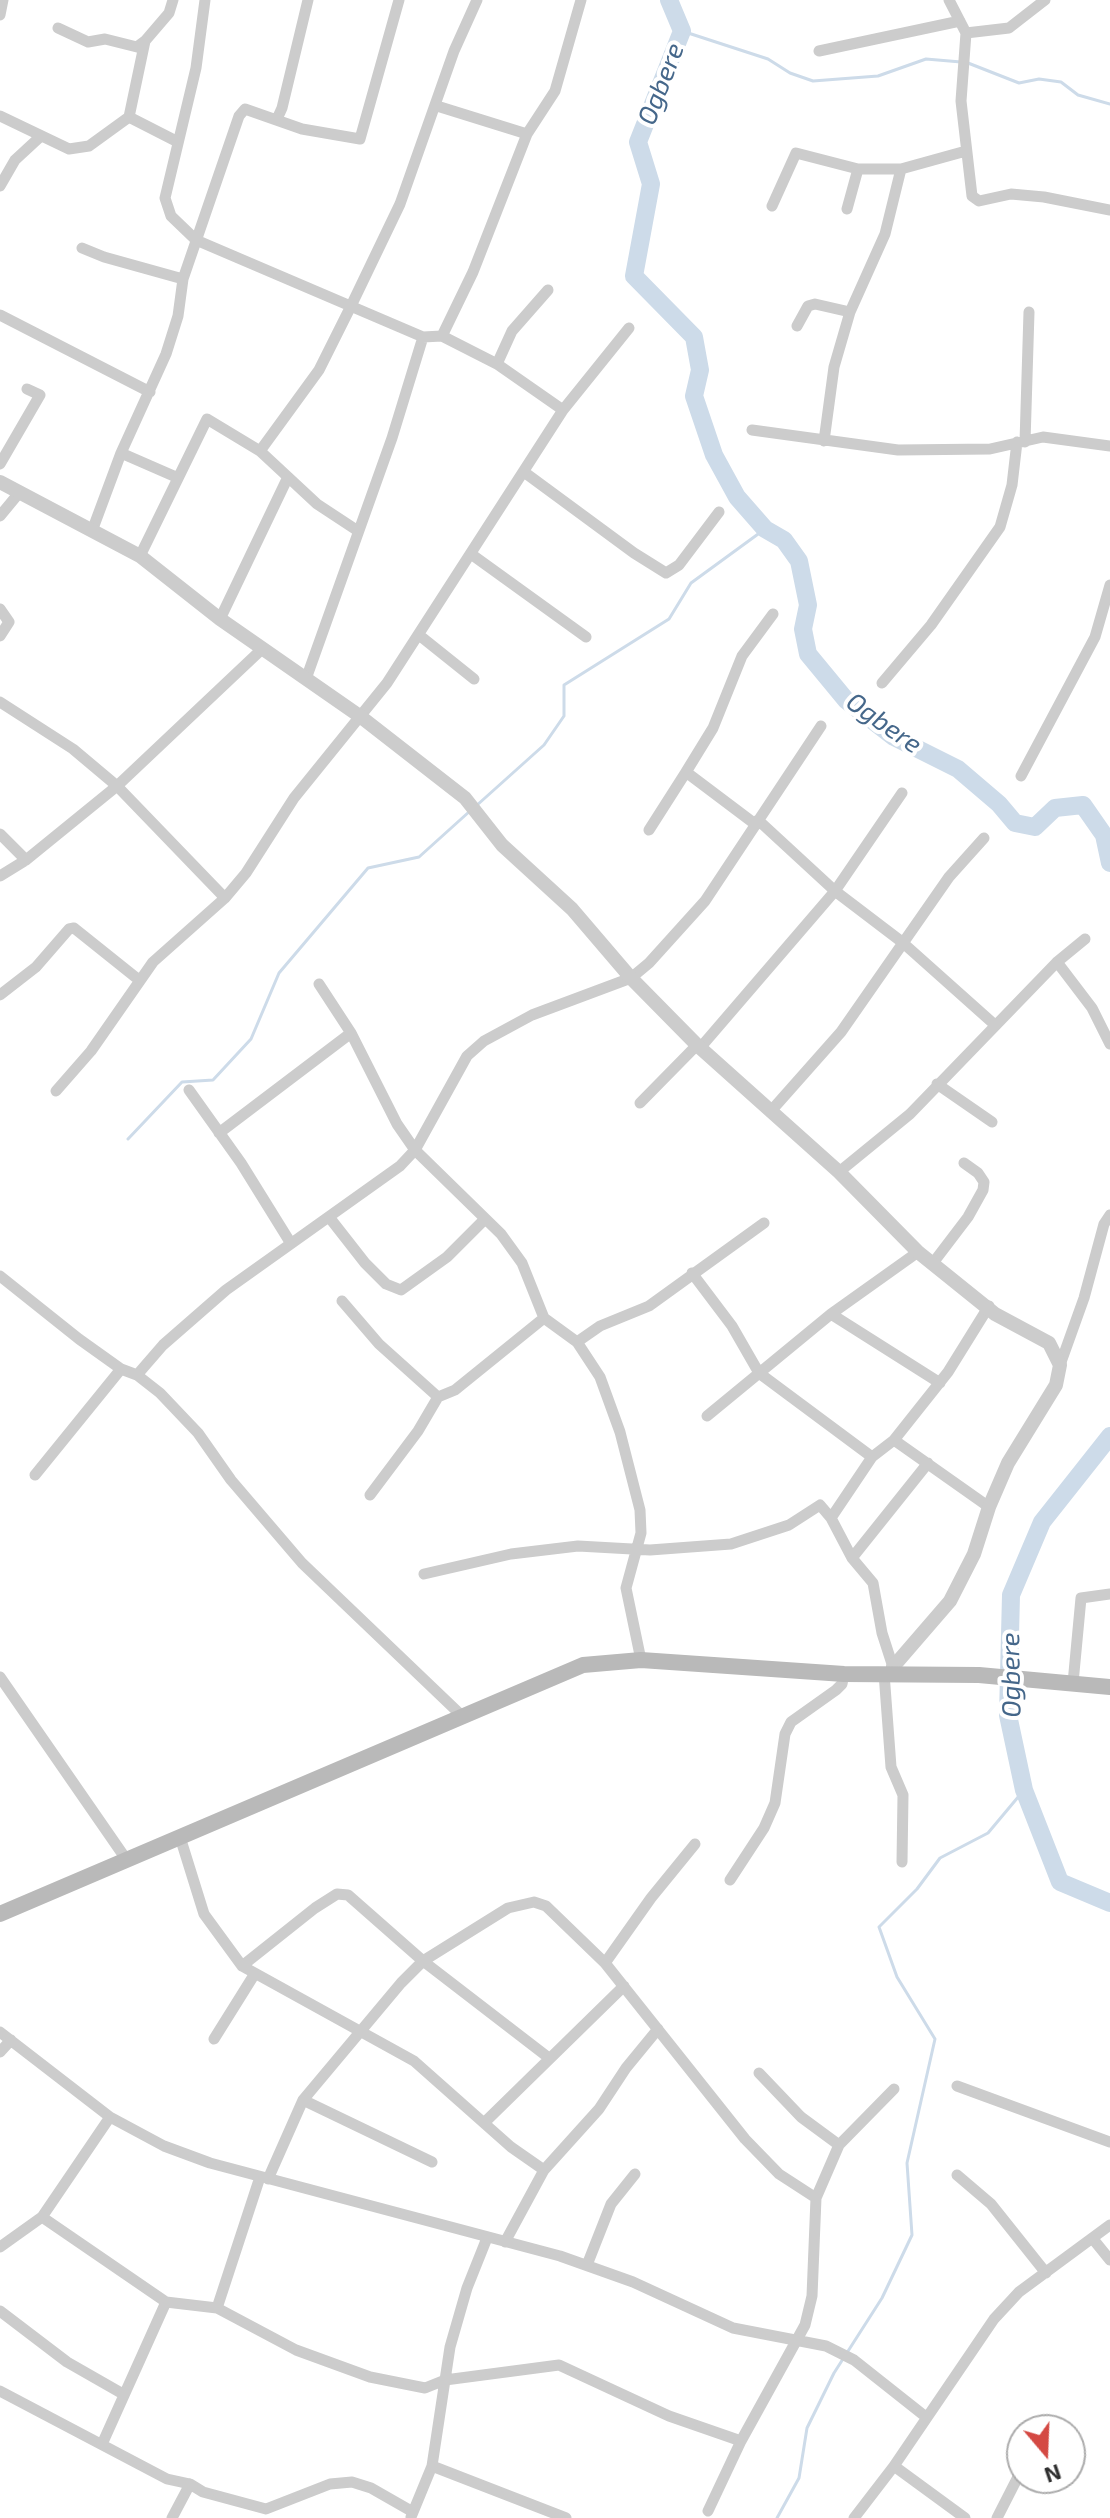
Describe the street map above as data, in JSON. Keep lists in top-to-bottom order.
{
  "water": ["Ogbere"],
  "north": "bottom"
}
